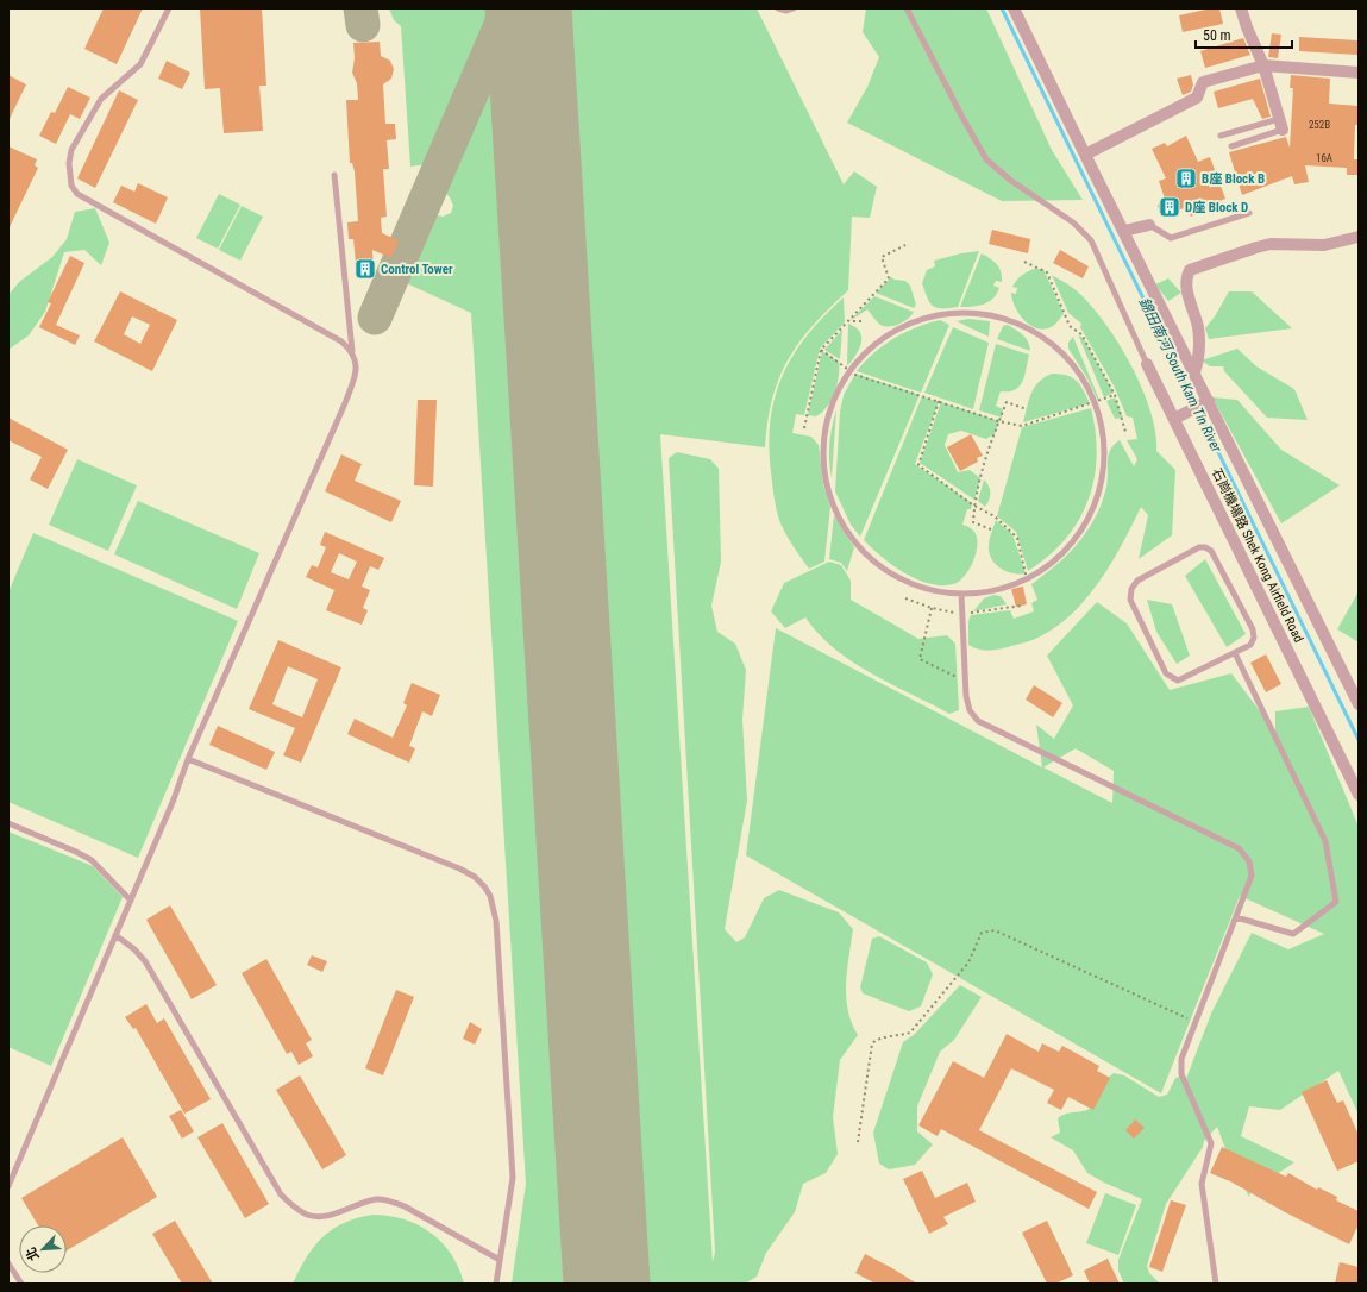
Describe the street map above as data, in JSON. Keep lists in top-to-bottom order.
{
  "streets": {
    "street": ["石崗機場路 Shek Kong Airfield Road"]
  },
  "water": ["錦田南河 South Kam Tin River"],
  "places": {
    "building": ["B座 Block B", "D座 Block D", "Control Tower"]
  },
  "house_numbers": ["252B", "16A"],
  "scale_bar": "50 m",
  "north": "bottom left"
}
